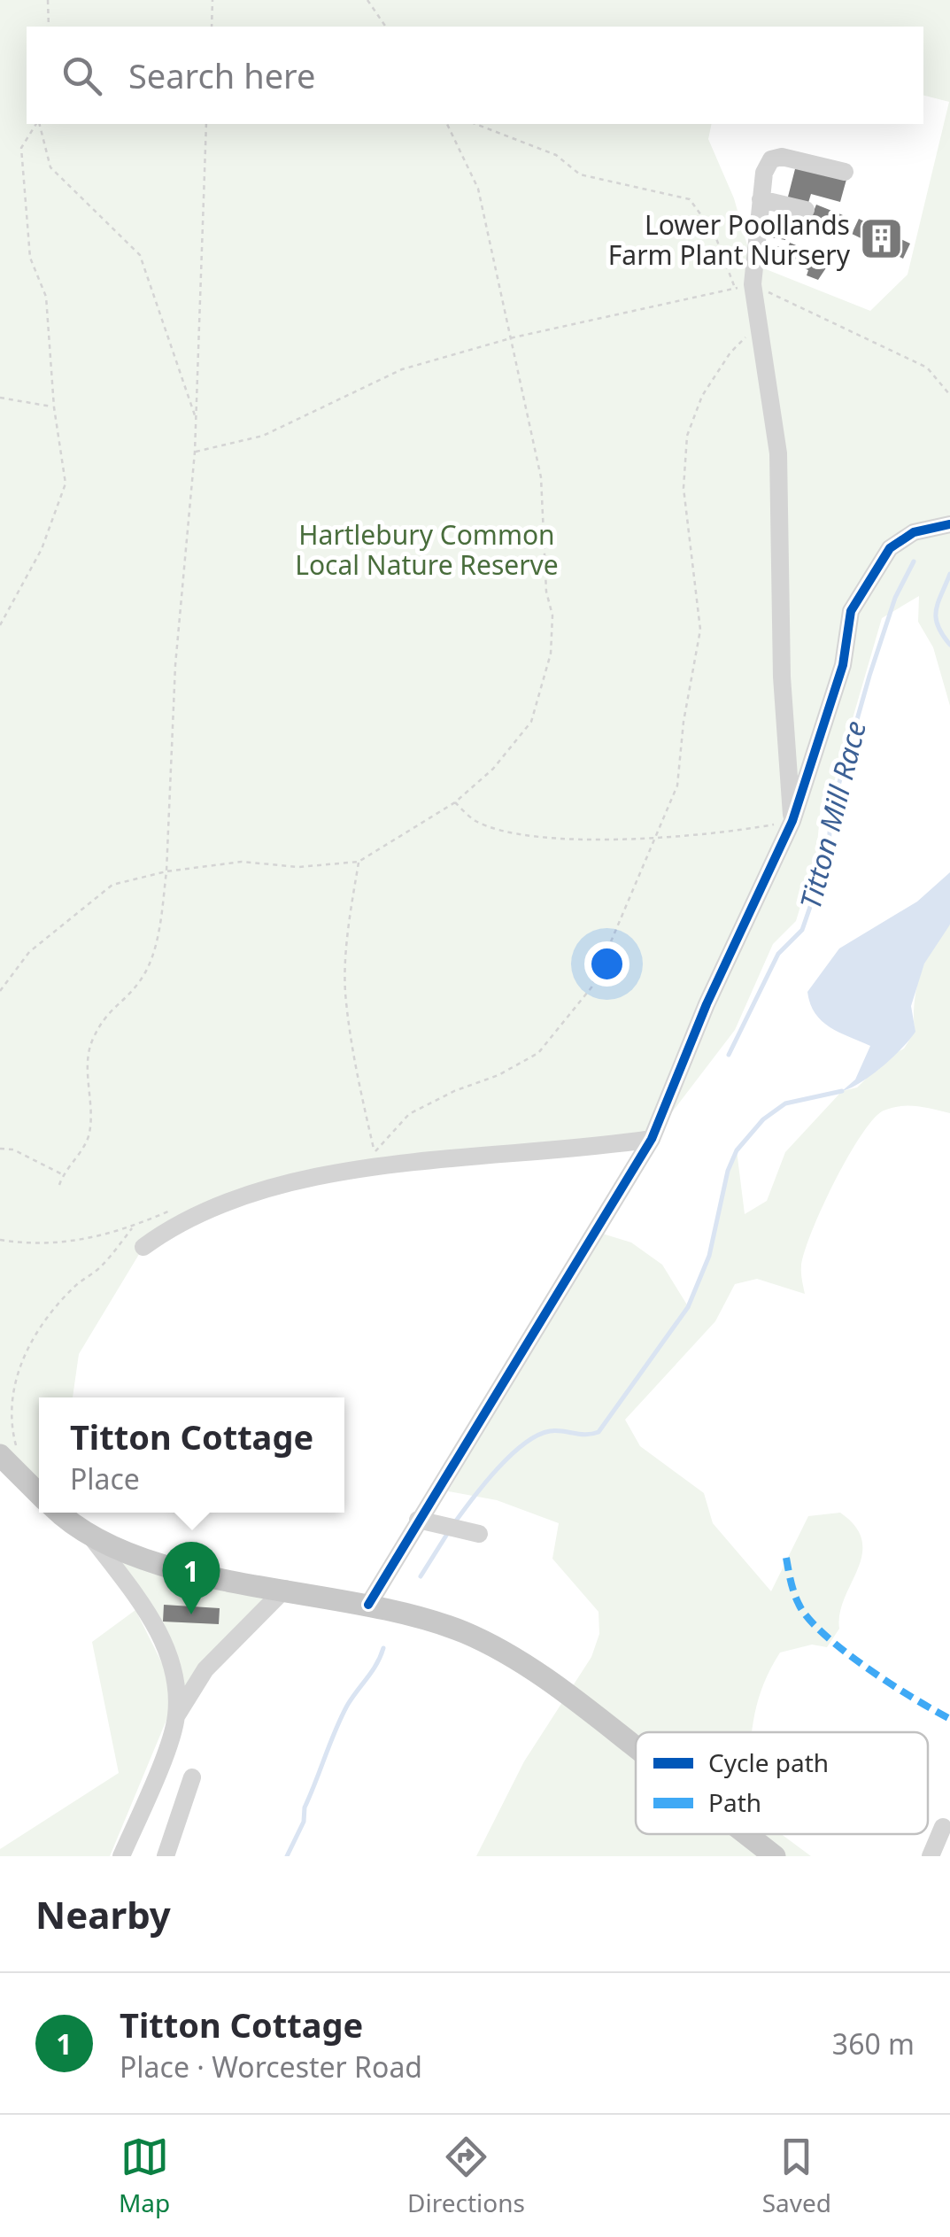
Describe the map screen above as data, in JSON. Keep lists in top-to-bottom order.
{
  "water": ["Titton Mill Race"],
  "parks": ["Hartlebury Common Local Nature Reserve"],
  "places": {
    "building": ["Lower Poollands Farm Plant Nursery"]
  },
  "legend": ["Cycle path", "Path"],
  "page": {
    "search": "Search here",
    "popup": ["Titton Cottage", "Place"],
    "pins": "1",
    "heading": "Nearby",
    "list": [
      {
        "mark": "1",
        "name": "Titton Cottage",
        "note": "Place · Worcester Road",
        "value": "360 m"
      }
    ],
    "nav": ["Map", "Directions", "Saved"]
  }
}
